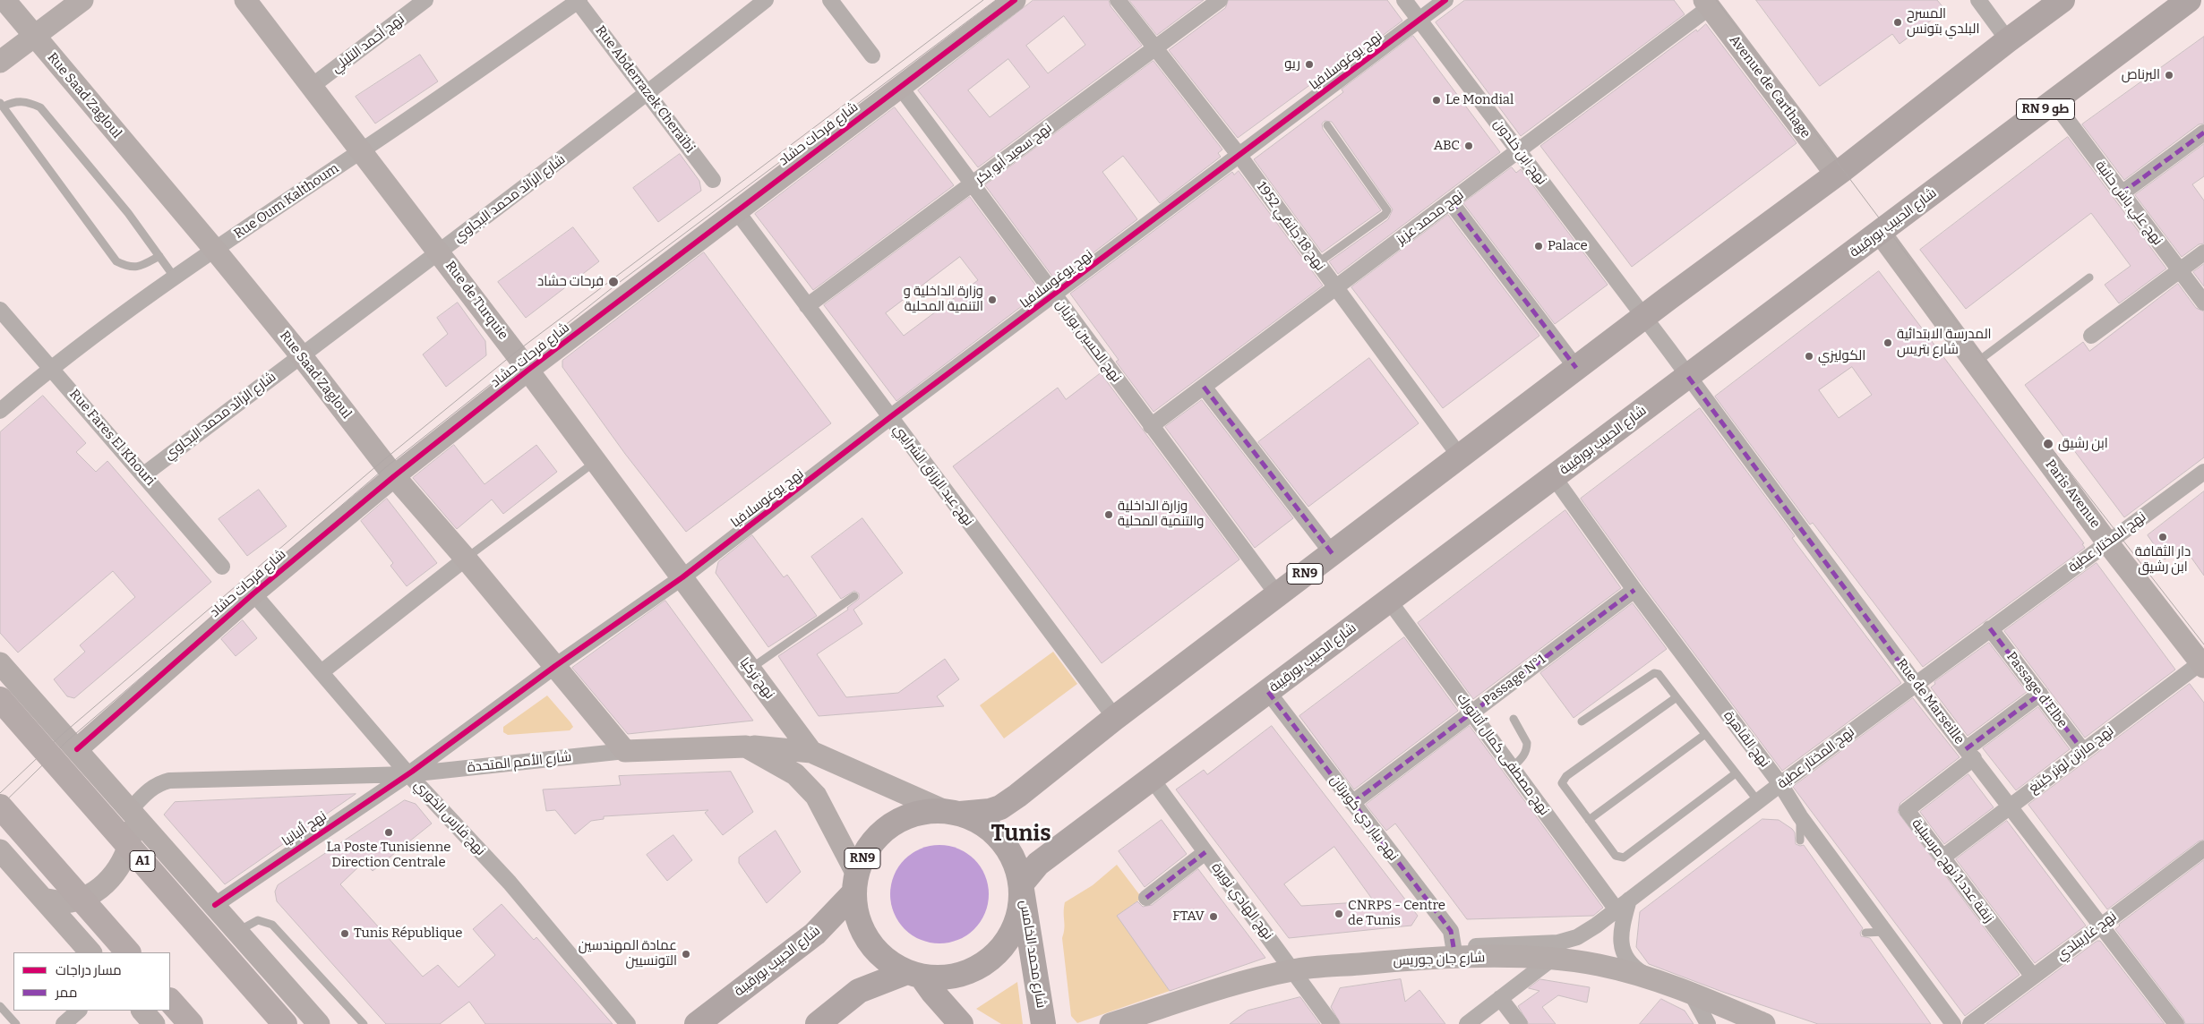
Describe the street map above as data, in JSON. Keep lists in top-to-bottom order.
{
  "streets": {
    "highway": ["A1"],
    "main road": [
      "RN 9 طو",
      "شارع الحبيب بورقيبة",
      "RN9",
      "شارع محمد الخامس"
    ],
    "street": [
      "نهج أحمد التليلي",
      "نهج يوغوسلافيا",
      "Avenue de Carthage",
      "Rue Abderrazek Cheraïbi",
      "Rue Saad Zagloul",
      "شارع فرحات حشاد",
      "نهج ابن خلدون",
      "نهج سعيد أبو بكر",
      "شارع الرائد محمد البجاوي",
      "Rue Oum Kalthoum",
      "نهج علي باش حانبة",
      "نهج محمد عزيز",
      "نهج 18 جانفي 1952",
      "Rue de Turquie",
      "نهج الحسين بوزيان",
      "Rue Fares El Khouri",
      "نهج عبد الرزاق الشرايبي",
      "Paris Avenue",
      "نهج المختار عطية",
      "نهج تركيا",
      "Passage N°1",
      "Passage d'Elbe",
      "Rue de Marseille",
      "نهج القاهرة",
      "نهج مصطفى كمال أتاتورك",
      "نهج مارتن لوثر كينغ",
      "شارع الأمم المتحدة",
      "نهج فارس الخوري",
      "نهج بيار دي كوبرتان",
      "نهج ألبانيا",
      "زنقة عدد 1 نهج مرسيلية",
      "نهج الهادي نويرة",
      "نهج غاريبلدي",
      "شارع جان جوريس"
    ]
  },
  "crossings": [
    ["نهج أحمد التليلي", "Rue de Turquie"],
    ["نهج يوغوسلافيا", "Rue Saad Zagloul"],
    ["نهج يوغوسلافيا", "نهج ابن خلدون"],
    ["نهج يوغوسلافيا", "نهج 18 جانفي 1952"],
    ["نهج يوغوسلافيا", "Rue de Turquie"],
    ["نهج يوغوسلافيا", "نهج الحسين بوزيان"],
    ["نهج يوغوسلافيا", "نهج عبد الرزاق الشرايبي"],
    ["نهج يوغوسلافيا", "نهج ألبانيا"],
    ["Avenue de Carthage", "نهج محمد عزيز"],
    ["Rue Abderrazek Cheraïbi", "شارع الرائد محمد البجاوي"],
    ["Rue Abderrazek Cheraïbi", "Rue Oum Kalthoum"],
    ["Rue Saad Zagloul", "شارع فرحات حشاد"],
    ["Rue Saad Zagloul", "شارع الرائد محمد البجاوي"],
    ["Rue Saad Zagloul", "Rue Oum Kalthoum"],
    ["Rue Saad Zagloul", "شارع الأمم المتحدة"],
    ["Rue Saad Zagloul", "نهج ألبانيا"],
    ["شارع فرحات حشاد", "Rue de Turquie"],
    ["شارع فرحات حشاد", "نهج الحسين بوزيان"],
    ["شارع فرحات حشاد", "نهج عبد الرزاق الشرايبي"],
    ["شارع فرحات حشاد", "نهج فارس الخوري"],
    ["نهج ابن خلدون", "نهج محمد عزيز"],
    ["نهج ابن خلدون", "شارع الحبيب بورقيبة"],
    ["نهج ابن خلدون", "RN9"],
    ["نهج ابن خلدون", "Rue de Marseille"],
    ["نهج سعيد أبو بكر", "نهج 18 جانفي 1952"],
    ["نهج سعيد أبو بكر", "نهج الحسين بوزيان"],
    ["نهج سعيد أبو بكر", "نهج عبد الرزاق الشرايبي"],
    ["شارع الرائد محمد البجاوي", "Rue de Turquie"],
    ["شارع الرائد محمد البجاوي", "Rue Fares El Khouri"],
    ["Rue Oum Kalthoum", "Rue de Turquie"],
    ["Rue Oum Kalthoum", "Rue Fares El Khouri"],
    ["نهج علي باش حانبة", "شارع الحبيب بورقيبة"],
    ["نهج محمد عزيز", "نهج 18 جانفي 1952"],
    ["نهج محمد عزيز", "نهج الحسين بوزيان"],
    ["شارع الحبيب بورقيبة", "Paris Avenue"],
    ["شارع الحبيب بورقيبة", "RN9"],
    ["شارع الحبيب بورقيبة", "Rue de Marseille"],
    ["شارع الحبيب بورقيبة", "نهج القاهرة"],
    ["شارع الحبيب بورقيبة", "نهج مصطفى كمال أتاتورك"],
    ["شارع الحبيب بورقيبة", "نهج بيار دي كوبرتان"],
    ["شارع الحبيب بورقيبة", "نهج الهادي نويرة"],
    ["شارع الحبيب بورقيبة", "شارع محمد الخامس"],
    ["نهج 18 جانفي 1952", "RN9"],
    ["Rue de Turquie", "نهج تركيا"],
    ["نهج الحسين بوزيان", "RN9"],
    ["نهج عبد الرزاق الشرايبي", "RN9"],
    ["Paris Avenue", "نهج المختار عطية"],
    ["Paris Avenue", "نهج مارتن لوثر كينغ"],
    ["نهج المختار عطية", "Passage d'Elbe"],
    ["نهج المختار عطية", "Rue de Marseille"],
    ["نهج المختار عطية", "نهج القاهرة"],
    ["نهج المختار عطية", "نهج مصطفى كمال أتاتورك"],
    ["نهج المختار عطية", "نهج بيار دي كوبرتان"],
    ["نهج المختار عطية", "شارع جان جوريس"],
    ["RN9", "شارع محمد الخامس"],
    ["نهج تركيا", "شارع الأمم المتحدة"],
    ["Passage N°1", "نهج القاهرة"],
    ["Passage N°1", "نهج مصطفى كمال أتاتورك"],
    ["Passage N°1", "نهج بيار دي كوبرتان"],
    ["Passage d'Elbe", "نهج مارتن لوثر كينغ"],
    ["Rue de Marseille", "نهج مارتن لوثر كينغ"],
    ["Rue de Marseille", "زنقة عدد 1 نهج مرسيلية"],
    ["Rue de Marseille", "نهج غاريبلدي"],
    ["نهج مارتن لوثر كينغ", "زنقة عدد 1 نهج مرسيلية"],
    ["شارع الأمم المتحدة", "نهج فارس الخوري"],
    ["شارع الأمم المتحدة", "نهج ألبانيا"],
    ["نهج فارس الخوري", "نهج ألبانيا"],
    ["زنقة عدد 1 نهج مرسيلية", "نهج غاريبلدي"],
    ["نهج الهادي نويرة", "شارع جان جوريس"]
  ],
  "districts": ["Tunis"],
  "places": [
    "المسرح البلدي بتونس",
    "ريو",
    "البرناص",
    "Le Mondial",
    "ABC",
    "Palace",
    "فرحات حشاد",
    "وزارة الداخلية و التنمية المحلية",
    "المدرسة الابتدائية شارع بتريس",
    "الكوليزي",
    "ابن رشيق",
    "وزارة الداخلية والتنمية المحلية",
    "دار الثقافة ابن رشيق",
    "La Poste Tunisienne Direction Centrale",
    "CNRPS - Centre de Tunis",
    "FTAV",
    "Tunis République",
    "عمادة المهندسين التونسيين"
  ],
  "legend": ["مسار دراجات", "ممر"]
}
